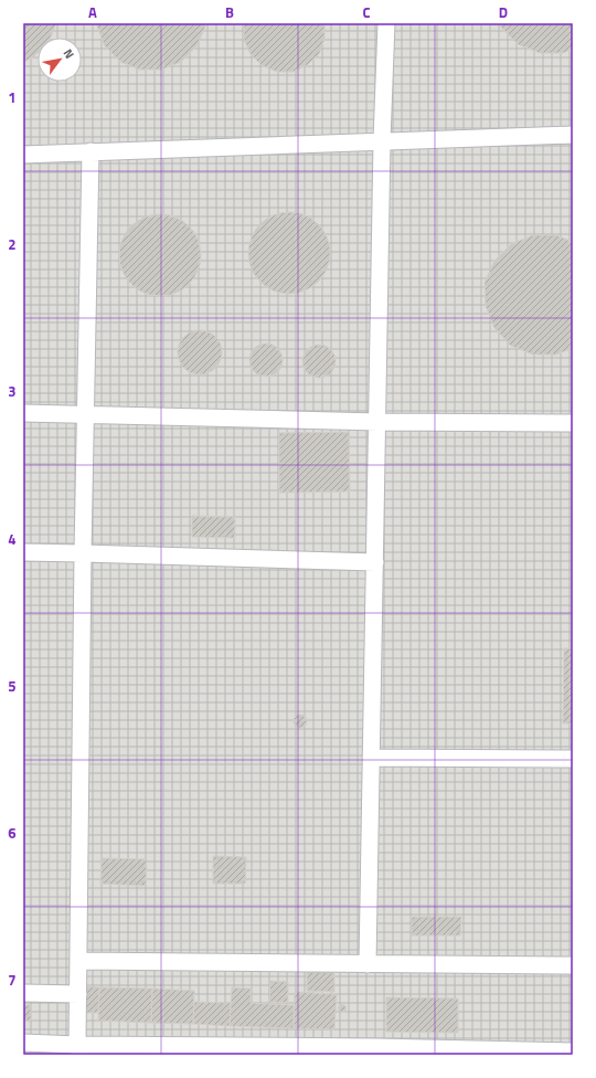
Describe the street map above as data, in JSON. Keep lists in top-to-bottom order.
{
  "north": "top right",
  "grid": {
    "columns": [
      "A",
      "B",
      "C",
      "D"
    ],
    "rows": [
      "1",
      "2",
      "3",
      "4",
      "5",
      "6",
      "7"
    ]
  }
}
